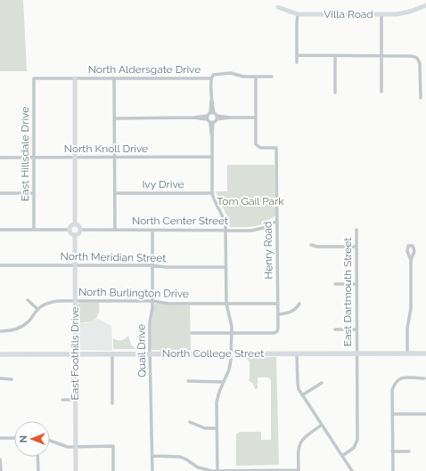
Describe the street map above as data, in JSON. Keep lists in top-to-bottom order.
{
  "streets": {
    "main road": ["North College Street"],
    "street": [
      "Villa Road",
      "North Aldersgate Drive",
      "North Knoll Drive",
      "East Hillsdale Drive",
      "Ivy Drive",
      "North Center Street",
      "Henry Road",
      "North Meridian Street",
      "East Dartmouth Street",
      "North Burlington Drive",
      "Quail Drive",
      "East Foothills Drive"
    ]
  },
  "crossings": [
    ["North Aldersgate Drive", "East Hillsdale Drive"],
    ["North Knoll Drive", "East Hillsdale Drive"],
    ["North Center Street", "Henry Road"],
    ["North Center Street", "Quail Drive"],
    ["North Center Street", "East Foothills Drive"],
    ["Henry Road", "North Burlington Drive"],
    ["North Meridian Street", "Quail Drive"],
    ["North Meridian Street", "East Foothills Drive"],
    ["East Dartmouth Street", "North College Street"],
    ["North Burlington Drive", "Quail Drive"],
    ["North Burlington Drive", "East Foothills Drive"],
    ["Quail Drive", "North College Street"],
    ["East Foothills Drive", "North College Street"]
  ],
  "parks": ["Tom Gail Park"],
  "north": "left"
}
